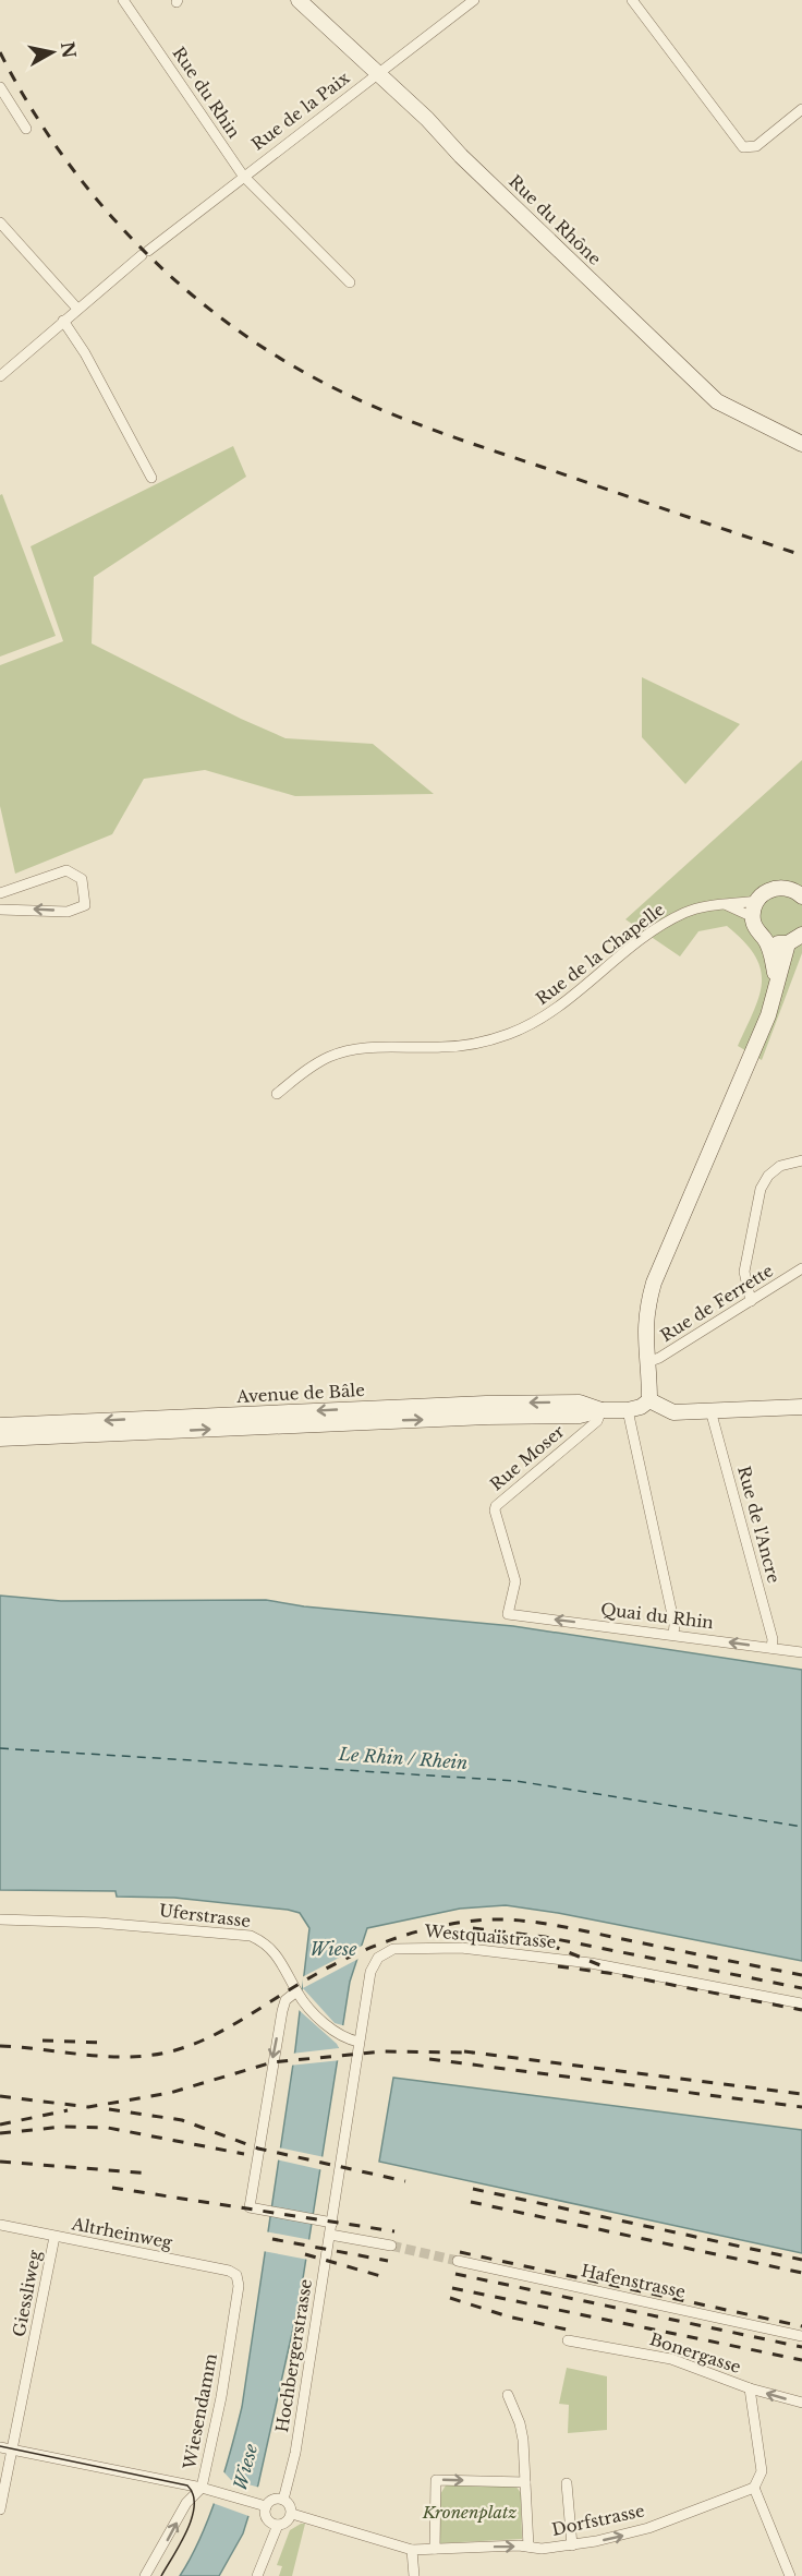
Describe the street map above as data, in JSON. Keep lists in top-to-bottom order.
{
  "streets": {
    "main road": ["Rue du Rhône", "Avenue de Bâle"],
    "street": [
      "Rue du Rhin",
      "Rue de la Paix",
      "Rue de la Chapelle",
      "Rue de Ferrette",
      "Rue Moser",
      "Rue de l'Ancre",
      "Quai du Rhin",
      "Uferstrasse",
      "Westquaistrasse",
      "Altrheinweg",
      "Hafenstrasse",
      "Giessliweg",
      "Bonergasse",
      "Hochbergerstrasse",
      "Wiesendamm",
      "Dorfstrasse"
    ]
  },
  "crossings": [
    ["Rue du Rhin", "Rue de la Paix"],
    ["Rue de la Paix", "Rue du Rhône"],
    ["Avenue de Bâle", "Rue Moser"],
    ["Rue Moser", "Quai du Rhin"],
    ["Rue de l'Ancre", "Quai du Rhin"],
    ["Uferstrasse", "Westquaistrasse"],
    ["Westquaistrasse", "Hochbergerstrasse"],
    ["Altrheinweg", "Giessliweg"],
    ["Altrheinweg", "Wiesendamm"],
    ["Bonergasse", "Dorfstrasse"],
    ["Hochbergerstrasse", "Dorfstrasse"]
  ],
  "one_way": ["Quai du Rhin", "Dorfstrasse"],
  "water": ["Le Rhin / Rhein", "Wiese"],
  "parks": ["Kronenplatz"],
  "north": "right"
}
